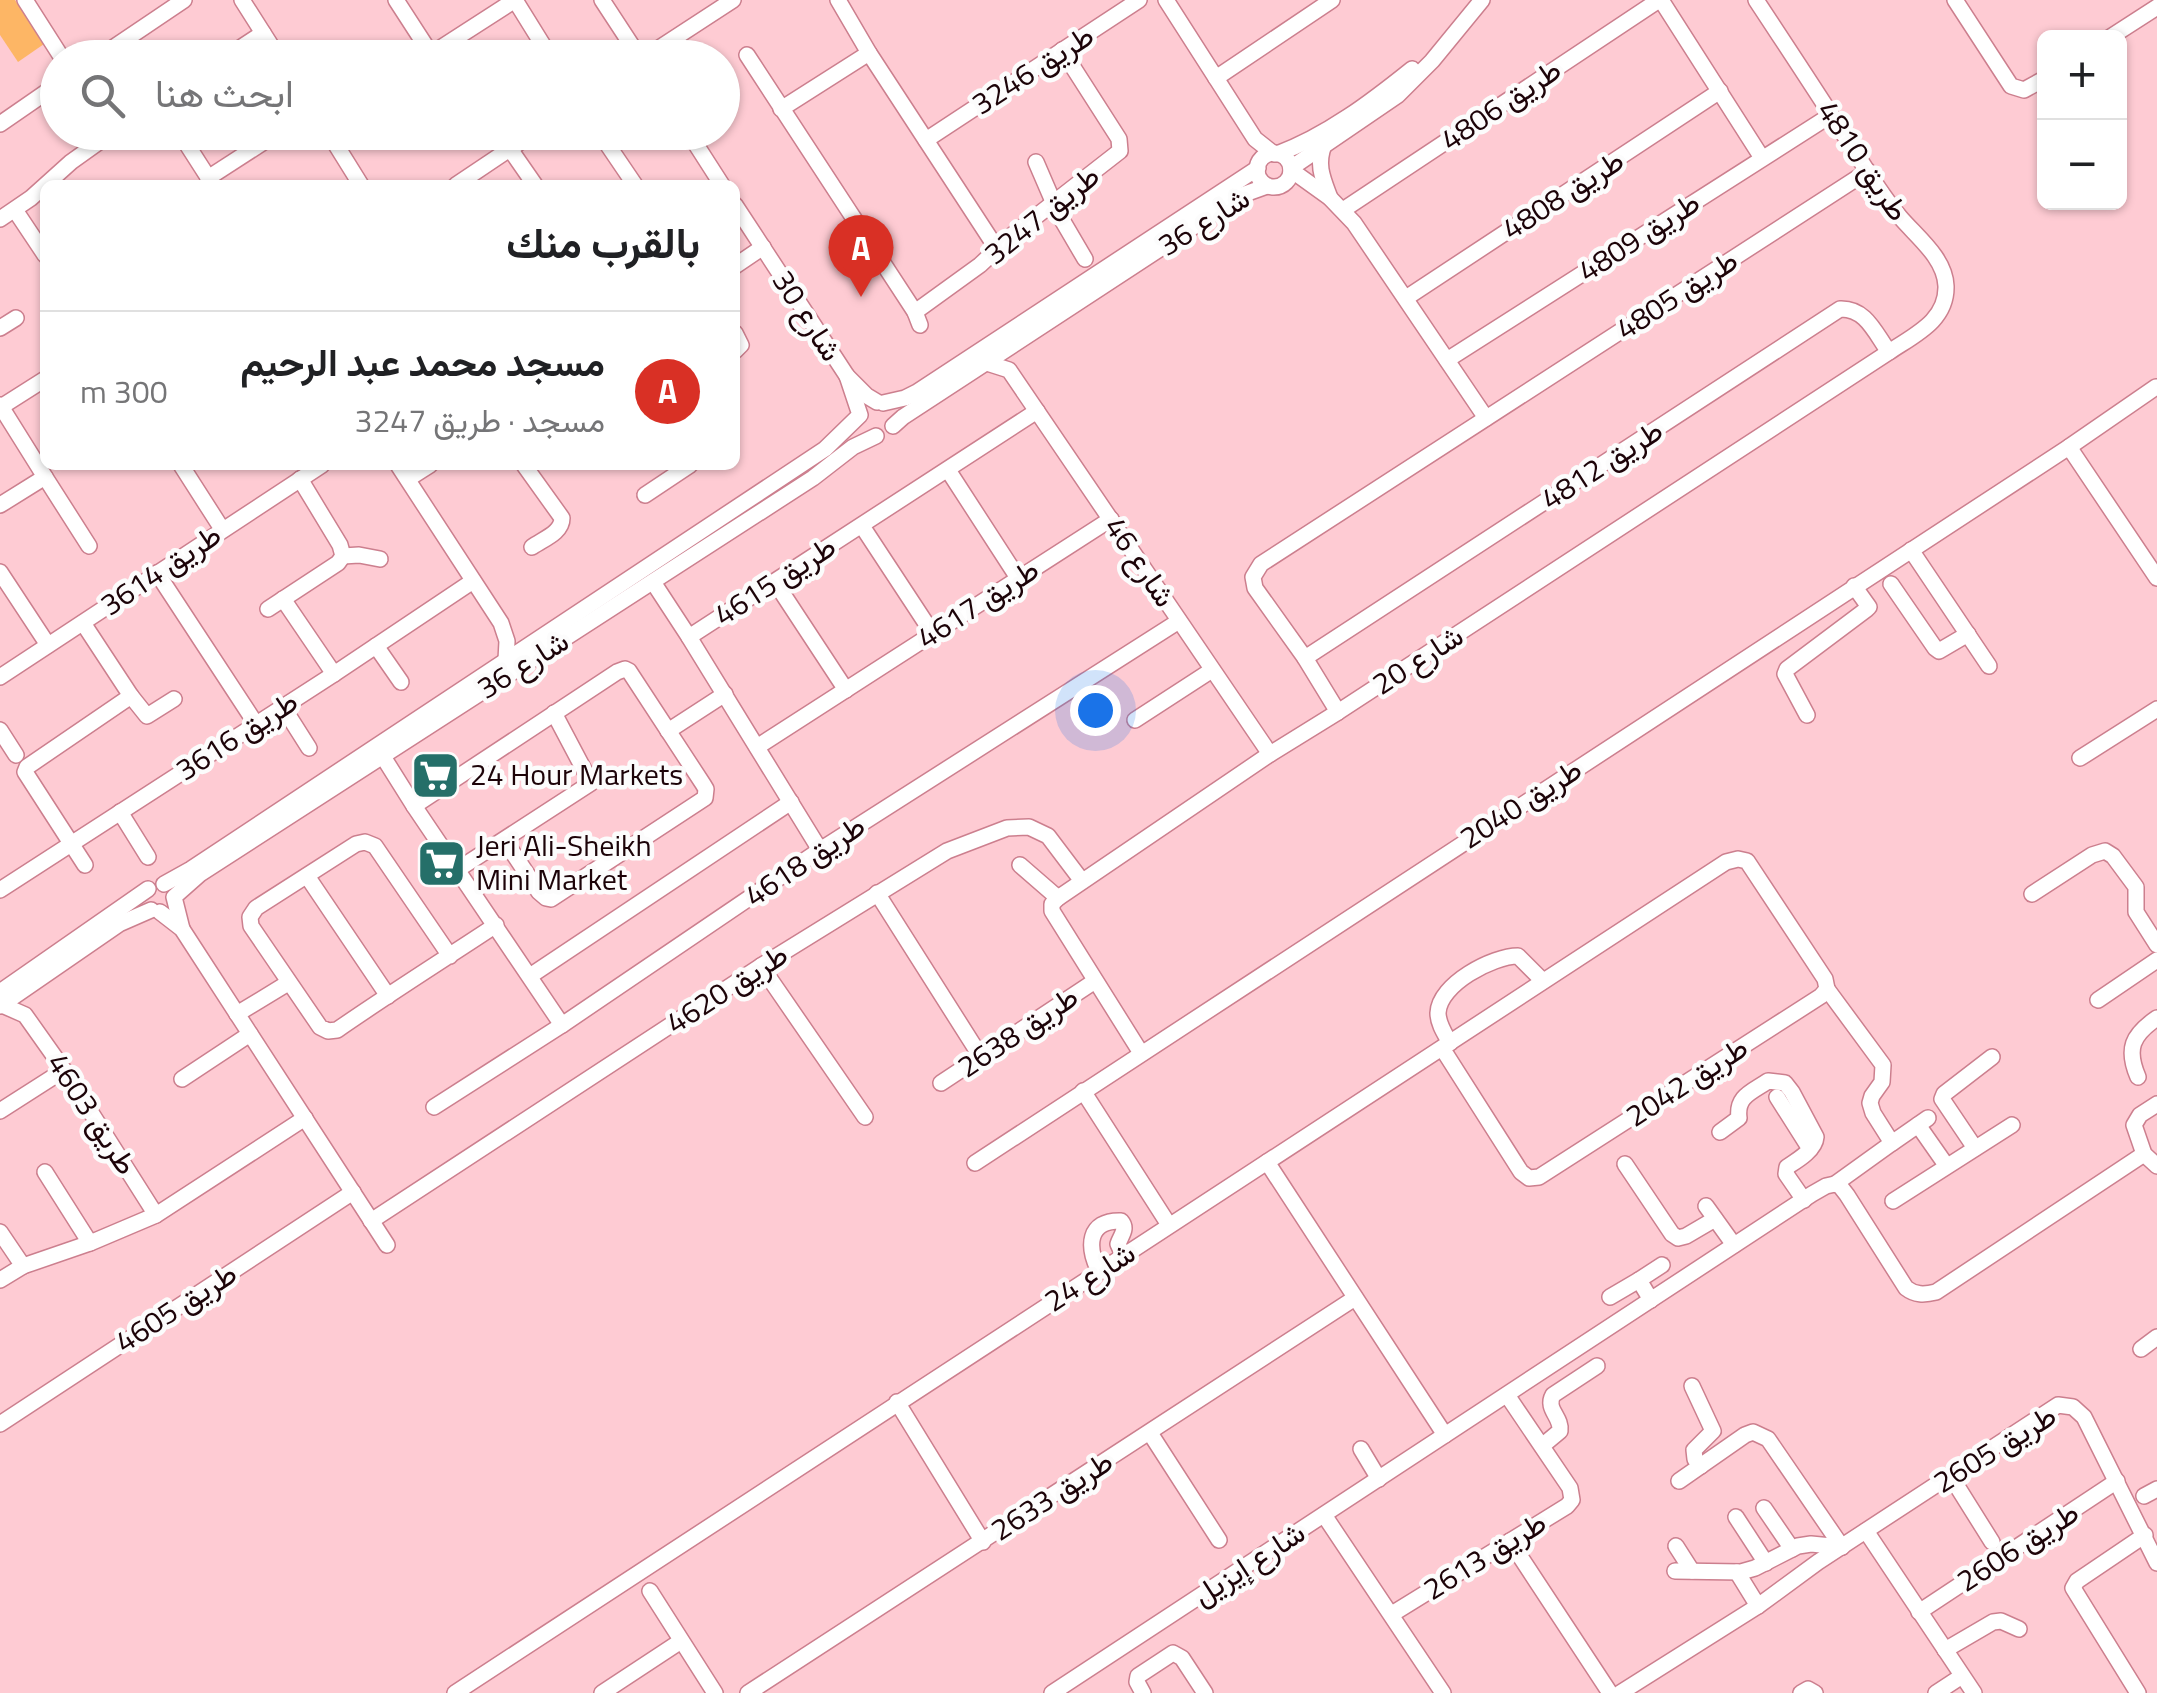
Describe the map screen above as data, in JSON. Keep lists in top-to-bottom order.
{
  "streets": {
    "street": [
      "طريق 3246",
      "طريق 4806",
      "طريق 4810",
      "طريق 4808",
      "طريق 3247",
      "شارع 36",
      "طريق 4809",
      "طريق 4805",
      "شارع 30",
      "طريق 4812",
      "شارع 46",
      "طريق 3614",
      "طريق 4615",
      "طريق 4617",
      "شارع 20",
      "طريق 3616",
      "طريق 2040",
      "طريق 4618",
      "طريق 4620",
      "طريق 2638",
      "طريق 2042",
      "طريق 4603",
      "شارع 24",
      "طريق 4605",
      "طريق 2605",
      "طريق 2633",
      "طريق 2606",
      "طريق 2613",
      "شارع إيزيل"
    ]
  },
  "crossings": [
    ["طريق 3246", "طريق 3247"],
    ["طريق 4810", "طريق 4809"],
    ["طريق 4810", "طريق 4805"],
    ["طريق 4810", "شارع 20"],
    ["شارع 36", "شارع 30"],
    ["طريق 4805", "طريق 4812"],
    ["طريق 4812", "شارع 20"],
    ["شارع 46", "طريق 4615"],
    ["شارع 46", "طريق 4617"],
    ["شارع 46", "شارع 20"],
    ["شارع 46", "طريق 4618"],
    ["طريق 4615", "طريق 4617"],
    ["شارع 20", "طريق 4620"],
    ["طريق 2042", "شارع 24"],
    ["طريق 2605", "طريق 2606"],
    ["طريق 2613", "شارع إيزيل"]
  ],
  "places": {
    "supermarket": ["24 Hour Markets", "Jeri Ali-Sheikh Mini Market"]
  },
  "page": {
    "map_buttons": ["+", "−"],
    "search": "ابحث هنا",
    "heading": "بالقرب منك",
    "pins": "A",
    "list": [
      {
        "mark": "A",
        "name": "مسجد محمد عبد الرحيم",
        "note": "مسجد · طريق 3247",
        "value": "300 m"
      }
    ]
  }
}
